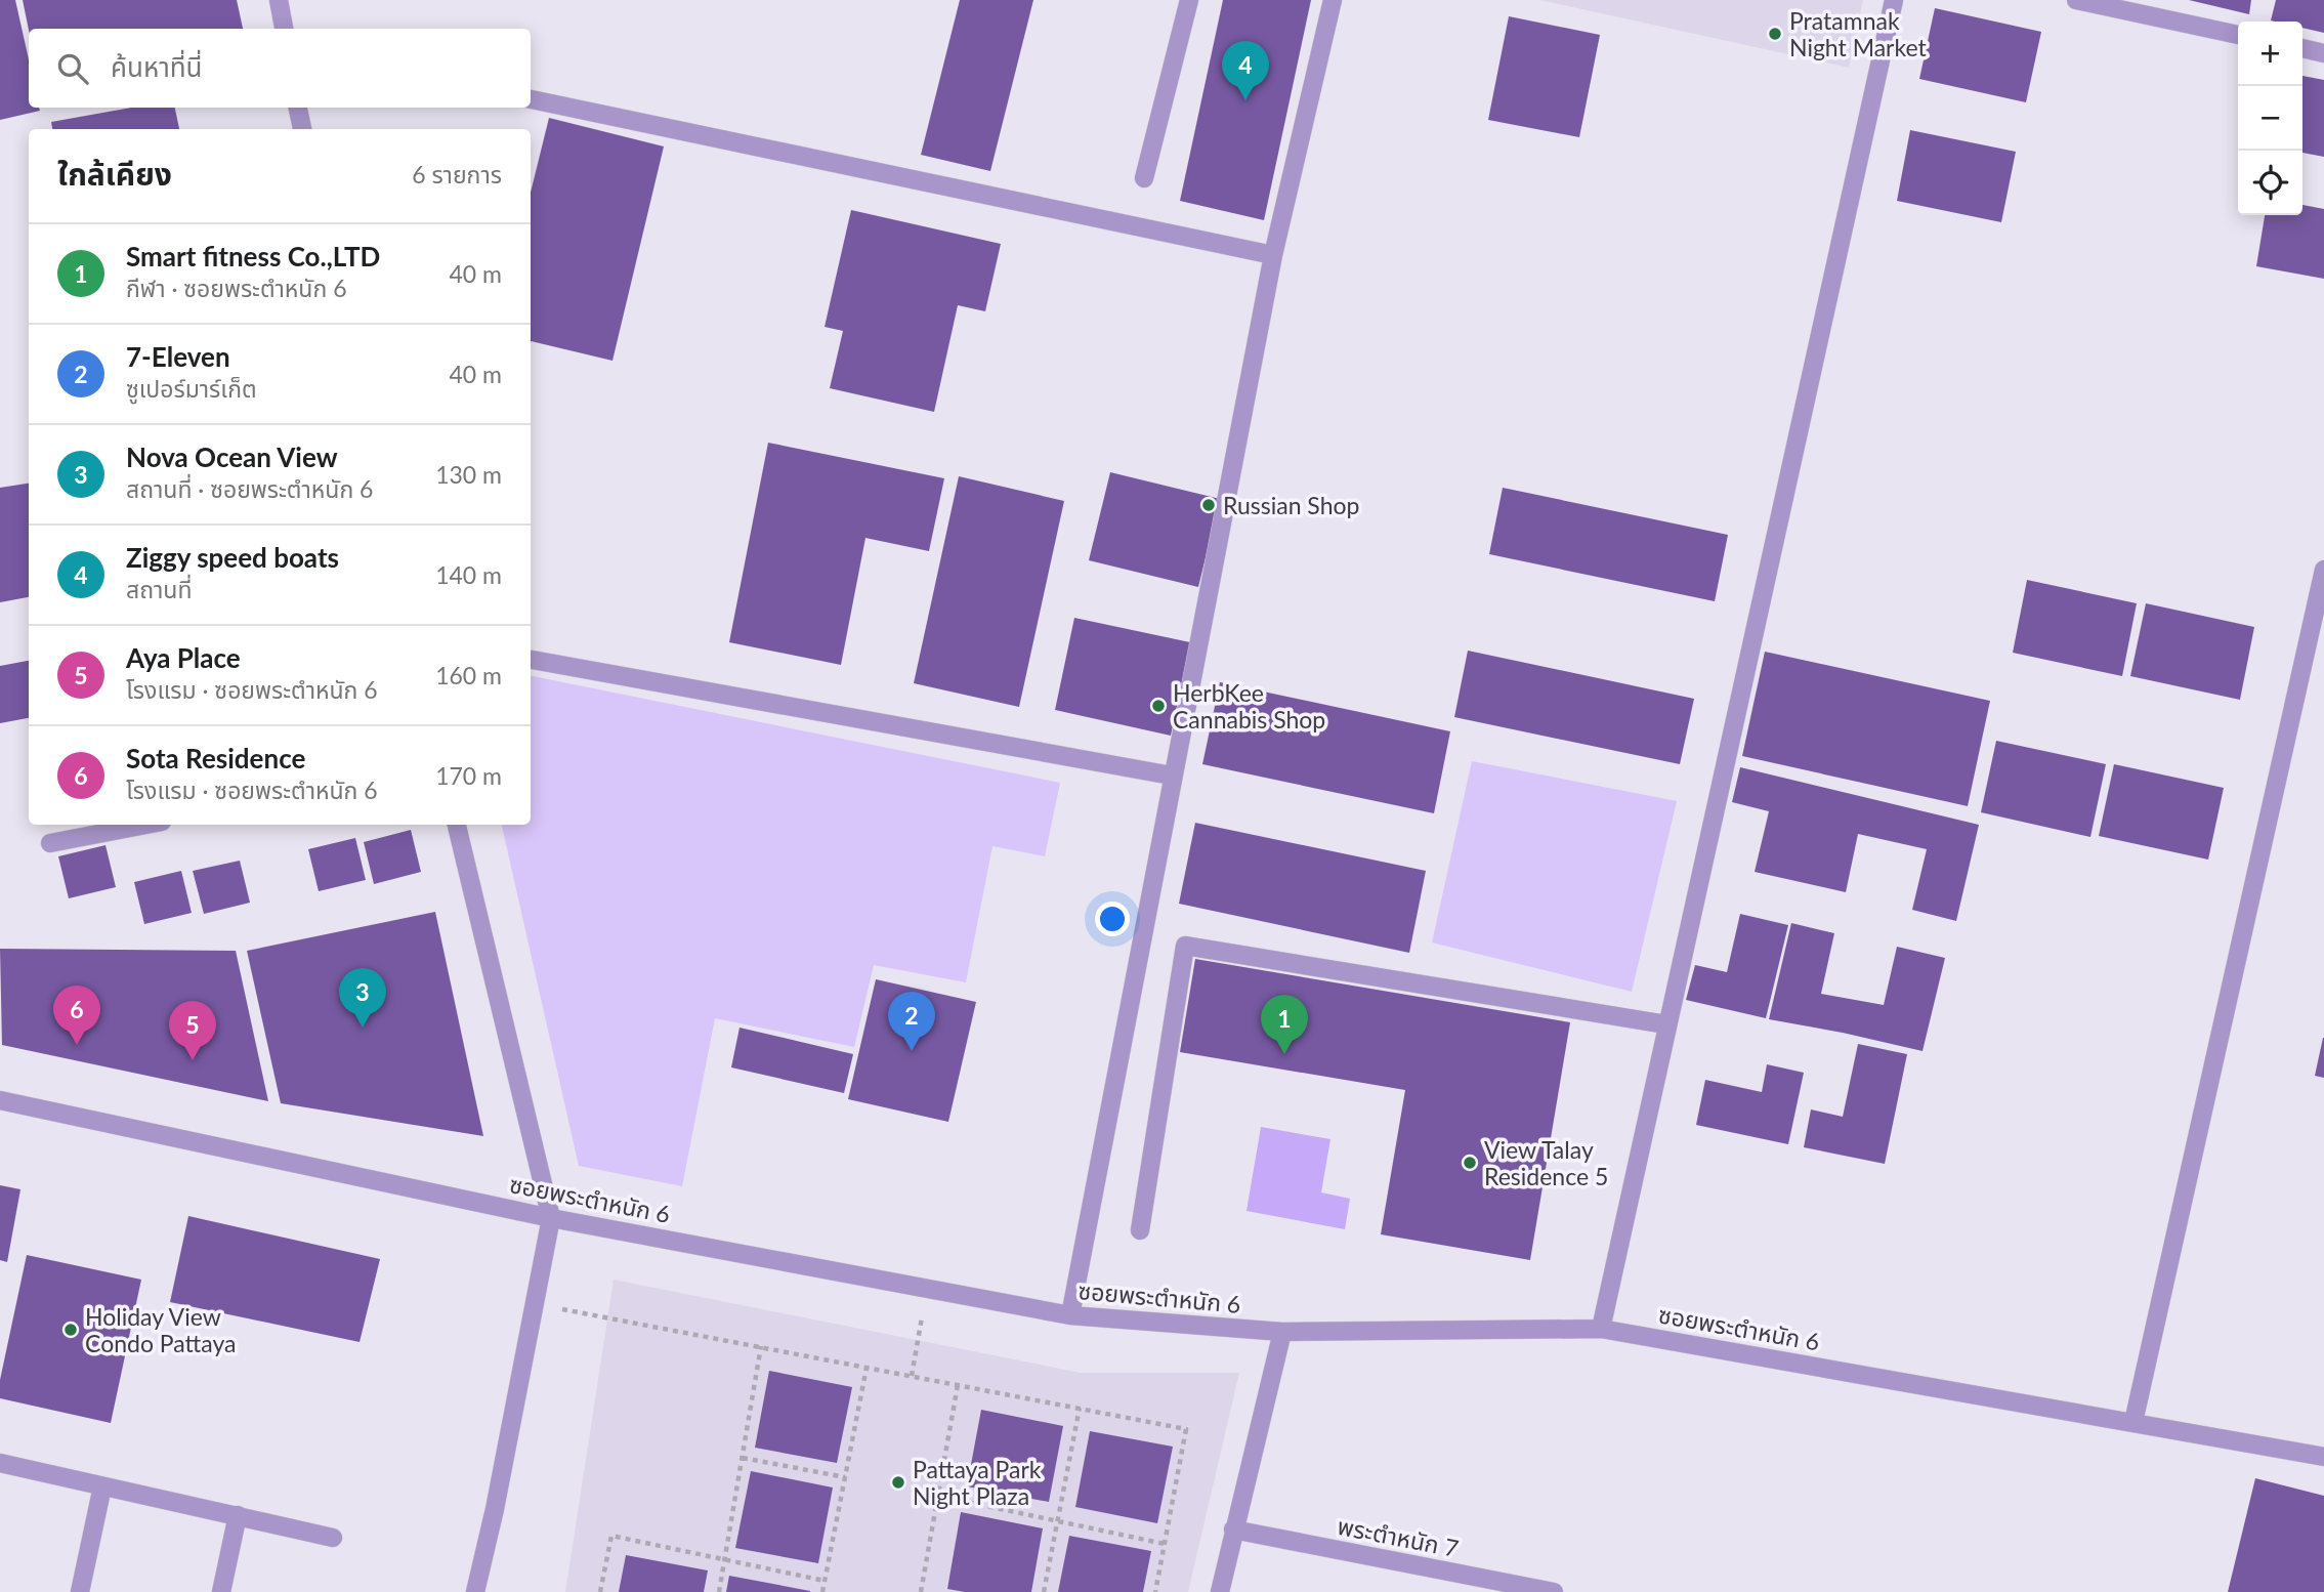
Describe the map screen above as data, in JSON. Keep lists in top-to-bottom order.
{
  "streets": {
    "street": ["ซอยพระตำหนัก 6", "พระตำหนัก 7"]
  },
  "places": [
    "Pratamnak Night Market",
    "Russian Shop",
    "HerbKee Cannabis Shop",
    "View Talay Residence 5",
    "Holiday View Condo Pattaya",
    "Pattaya Park Night Plaza"
  ],
  "page": {
    "map_buttons": ["+", "−"],
    "search": "ค้นหาที่นี่",
    "pins": [
      "4",
      "3",
      "6",
      "2",
      "1",
      "5"
    ],
    "heading": ["ใกล้เคียง", "6 รายการ"],
    "list": [
      {
        "mark": "1",
        "name": "Smart fitness Co.,LTD",
        "note": "กีฬา · ซอยพระตำหนัก 6",
        "value": "40 m"
      },
      {
        "mark": "2",
        "name": "7-Eleven",
        "note": "ซูเปอร์มาร์เก็ต",
        "value": "40 m"
      },
      {
        "mark": "3",
        "name": "Nova Ocean View",
        "note": "สถานที่ · ซอยพระตำหนัก 6",
        "value": "130 m"
      },
      {
        "mark": "4",
        "name": "Ziggy speed boats",
        "note": "สถานที่",
        "value": "140 m"
      },
      {
        "mark": "5",
        "name": "Aya Place",
        "note": "โรงแรม · ซอยพระตำหนัก 6",
        "value": "160 m"
      },
      {
        "mark": "6",
        "name": "Sota Residence",
        "note": "โรงแรม · ซอยพระตำหนัก 6",
        "value": "170 m"
      }
    ]
  }
}
